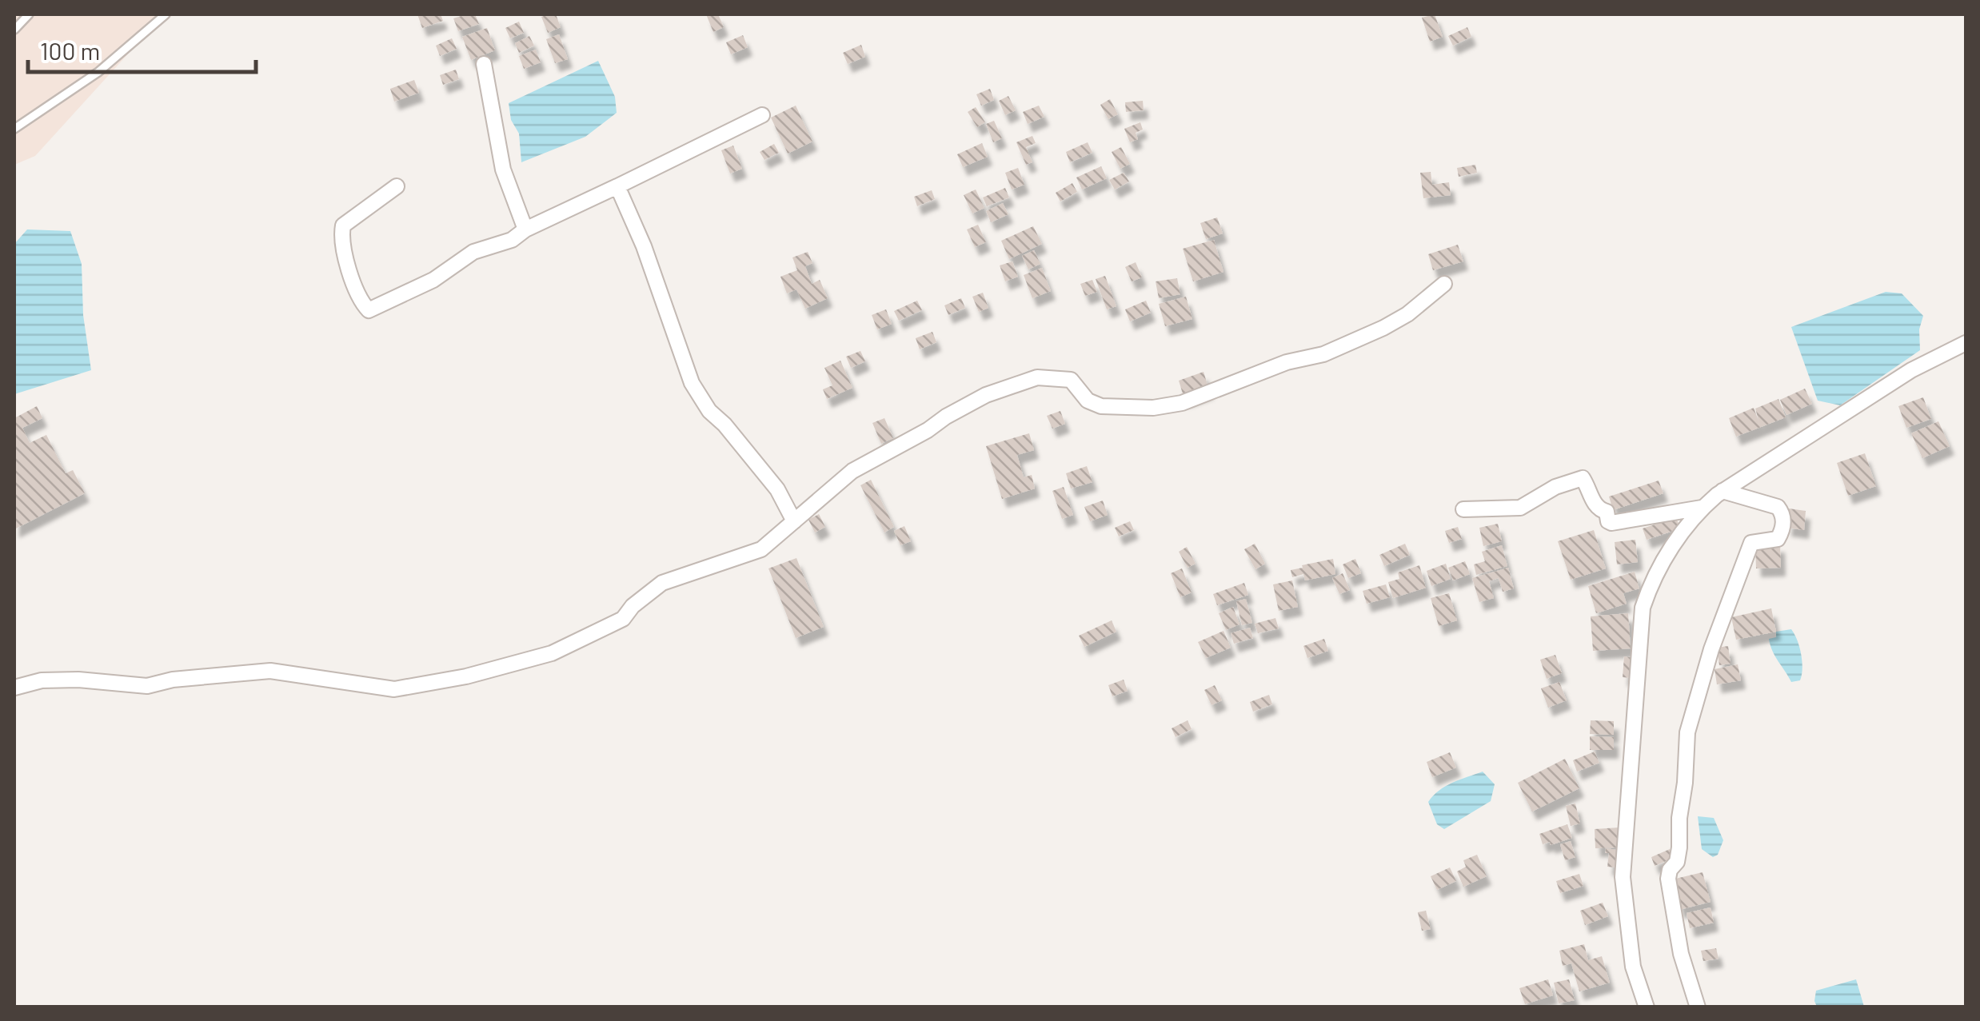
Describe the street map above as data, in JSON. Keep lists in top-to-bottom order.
{
  "scale_bar": "100 m"
}
